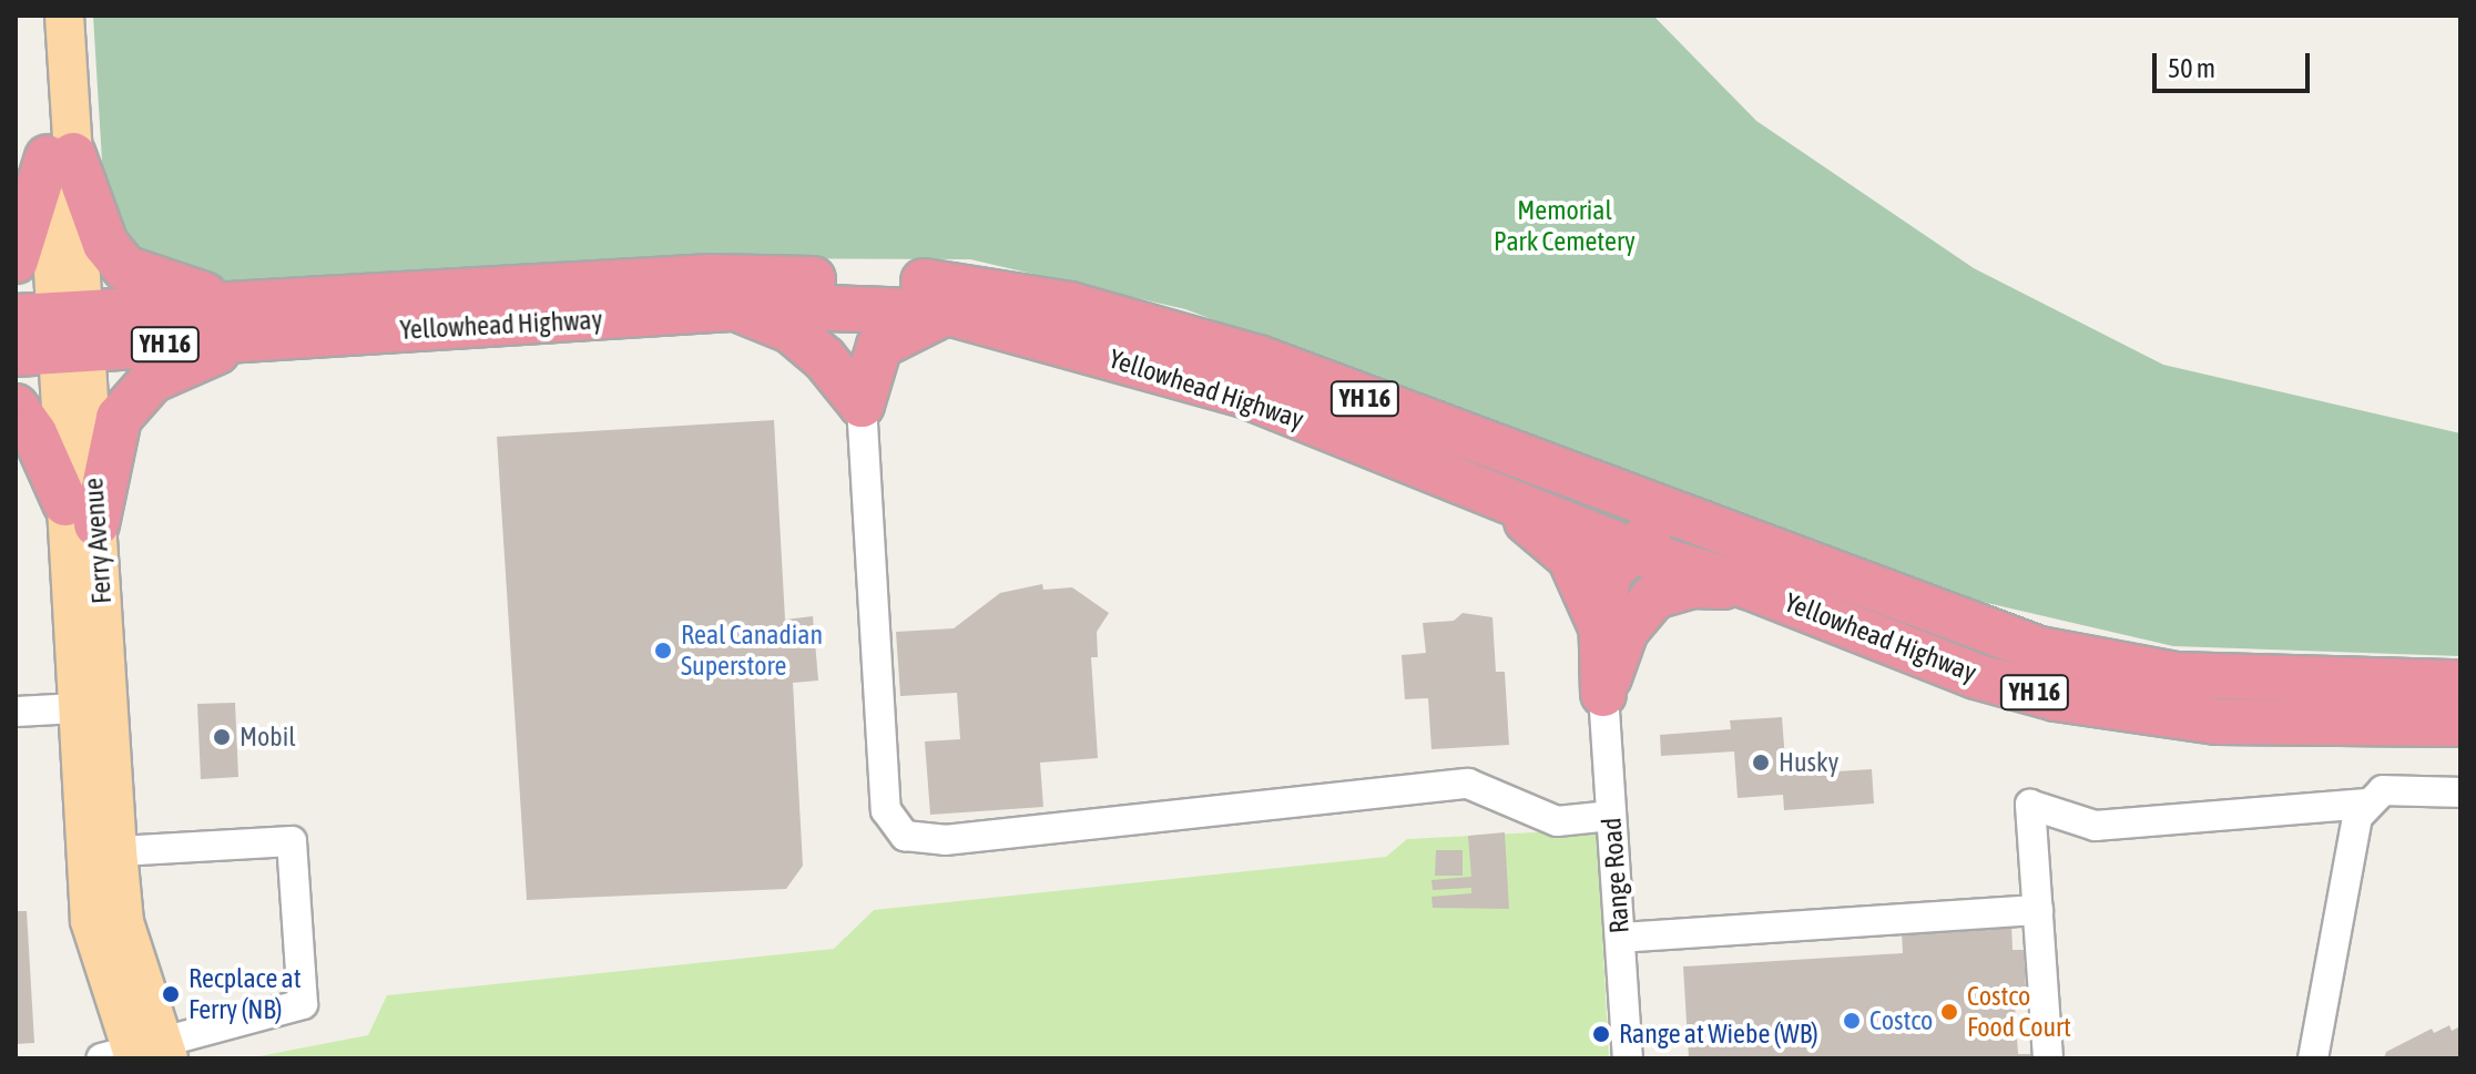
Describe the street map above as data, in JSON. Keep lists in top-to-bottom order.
{
  "streets": {
    "highway": ["Yellowhead Highway", "YH 16"],
    "main road": ["Ferry Avenue"],
    "street": ["Range Road"]
  },
  "crossings": [
    ["Yellowhead Highway", "Ferry Avenue"]
  ],
  "parks": ["Memorial Park Cemetery"],
  "places": [
    "Real Canadian Superstore",
    "Mobil",
    "Husky",
    "Recplace at Ferry (NB)",
    "Costco Food Court",
    "Costco",
    "Range at Wiebe (WB)"
  ],
  "scale_bar": "50 m"
}
